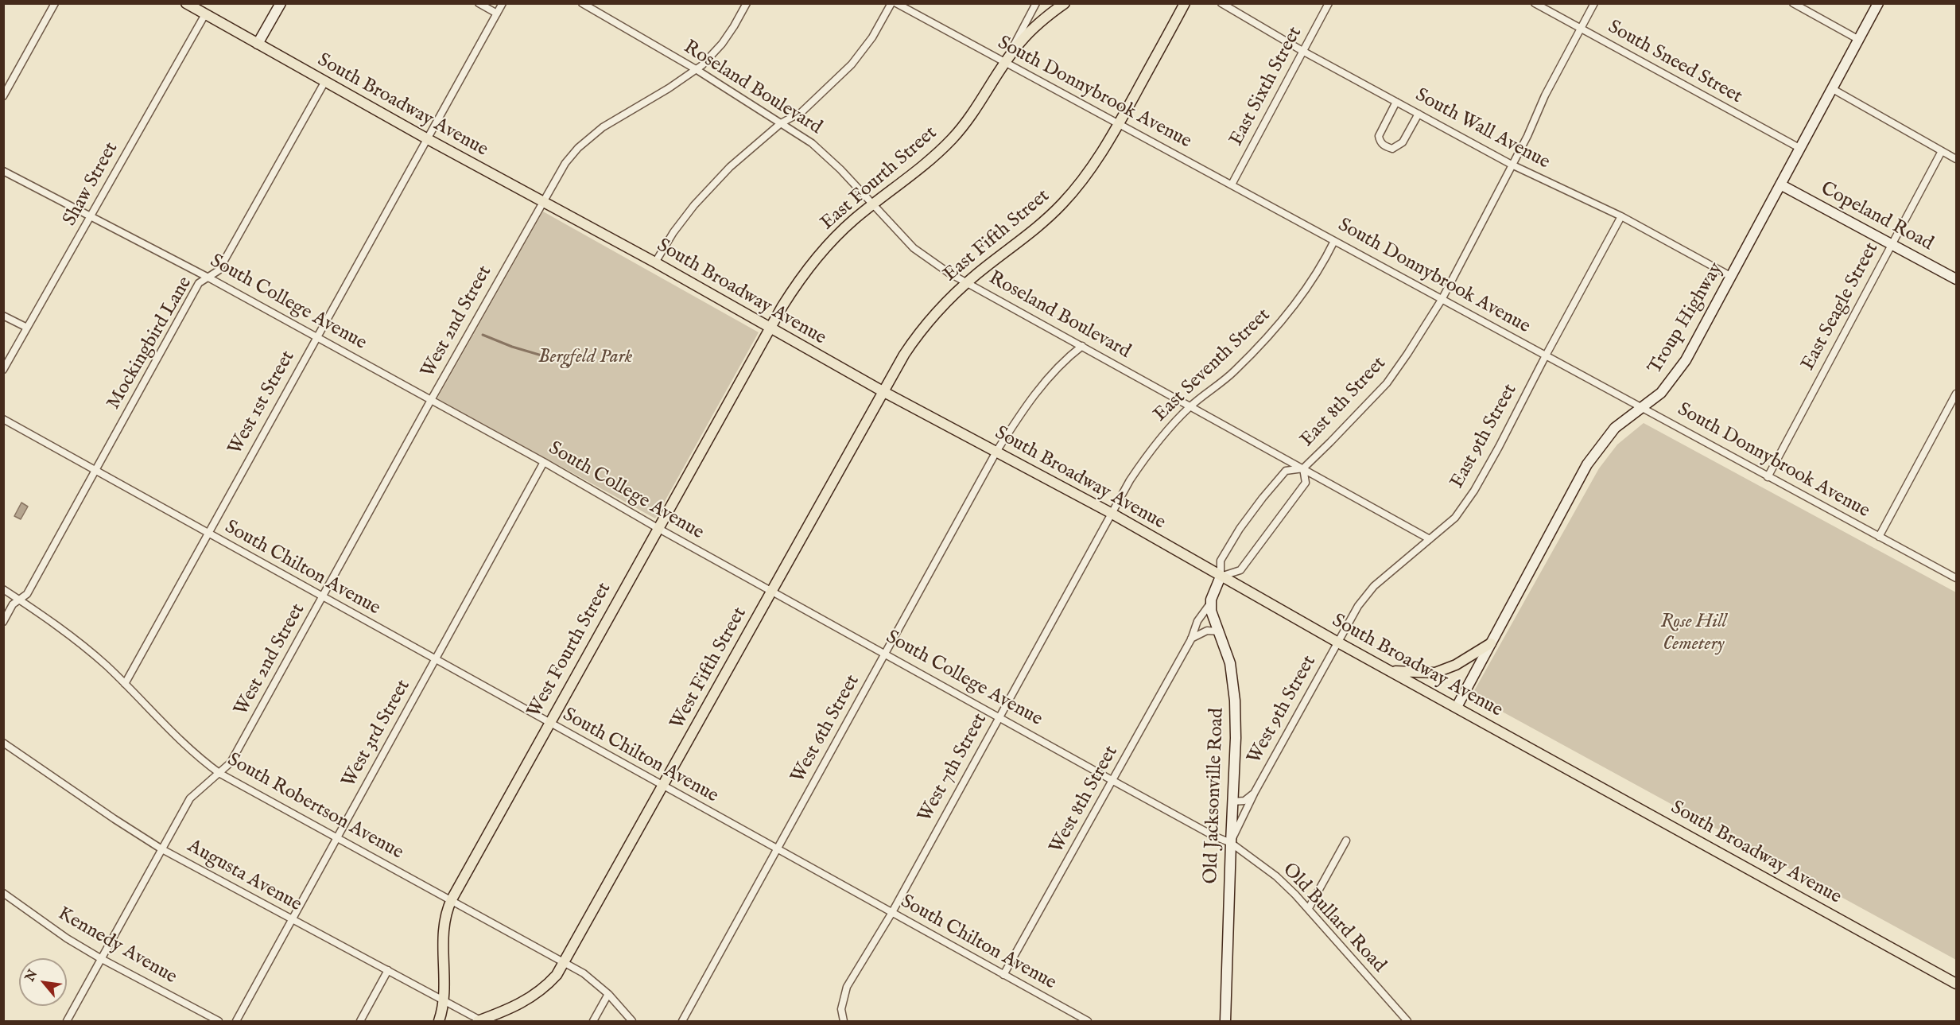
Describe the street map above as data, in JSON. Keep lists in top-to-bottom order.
{
  "streets": {
    "main road": [
      "South Broadway Avenue",
      "East Fourth Street",
      "Copeland Road",
      "East Fifth Street",
      "Troup Highway",
      "West Fourth Street",
      "West Fifth Street",
      "Old Jacksonville Road"
    ],
    "street": [
      "South Sneed Street",
      "East Sixth Street",
      "Roseland Boulevard",
      "South Donnybrook Avenue",
      "South Wall Avenue",
      "Shaw Street",
      "South College Avenue",
      "East Seagle Street",
      "West 2nd Street",
      "Mockingbird Lane",
      "East Seventh Street",
      "East 8th Street",
      "West 1st Street",
      "East 9th Street",
      "South Chilton Avenue",
      "West 9th Street",
      "West 6th Street",
      "West 3rd Street",
      "West 7th Street",
      "West 8th Street",
      "South Robertson Avenue",
      "Augusta Avenue",
      "Old Bullard Road",
      "Kennedy Avenue"
    ]
  },
  "crossings": [
    ["South Sneed Street", "Troup Highway"],
    ["South Sneed Street", "East 8th Street"],
    ["East Sixth Street", "South Donnybrook Avenue"],
    ["East Sixth Street", "South Wall Avenue"],
    ["Roseland Boulevard", "East Fourth Street"],
    ["Roseland Boulevard", "East Fifth Street"],
    ["Roseland Boulevard", "West 2nd Street"],
    ["Roseland Boulevard", "East Seventh Street"],
    ["Roseland Boulevard", "East 8th Street"],
    ["Roseland Boulevard", "East 9th Street"],
    ["Roseland Boulevard", "West 6th Street"],
    ["South Donnybrook Avenue", "East Fourth Street"],
    ["South Donnybrook Avenue", "East Fifth Street"],
    ["South Donnybrook Avenue", "East Seagle Street"],
    ["South Donnybrook Avenue", "Troup Highway"],
    ["South Donnybrook Avenue", "East Seventh Street"],
    ["South Donnybrook Avenue", "East 8th Street"],
    ["South Donnybrook Avenue", "East 9th Street"],
    ["South Broadway Avenue", "East Fourth Street"],
    ["South Broadway Avenue", "Shaw Street"],
    ["South Broadway Avenue", "East Fifth Street"],
    ["South Broadway Avenue", "Troup Highway"],
    ["South Broadway Avenue", "West 2nd Street"],
    ["South Broadway Avenue", "Mockingbird Lane"],
    ["South Broadway Avenue", "East Seventh Street"],
    ["South Broadway Avenue", "East 8th Street"],
    ["South Broadway Avenue", "West 1st Street"],
    ["South Broadway Avenue", "East 9th Street"],
    ["South Broadway Avenue", "West Fourth Street"],
    ["South Broadway Avenue", "West Fifth Street"],
    ["South Broadway Avenue", "West 9th Street"],
    ["South Broadway Avenue", "West 6th Street"],
    ["South Broadway Avenue", "West 7th Street"],
    ["South Wall Avenue", "Troup Highway"],
    ["South Wall Avenue", "East 8th Street"],
    ["South Wall Avenue", "East 9th Street"],
    ["East Fourth Street", "West Fourth Street"],
    ["Shaw Street", "South College Avenue"],
    ["Copeland Road", "East Seagle Street"],
    ["Copeland Road", "Troup Highway"],
    ["East Fifth Street", "West Fifth Street"],
    ["South College Avenue", "West 2nd Street"],
    ["South College Avenue", "Mockingbird Lane"],
    ["South College Avenue", "West 1st Street"],
    ["South College Avenue", "West Fourth Street"],
    ["South College Avenue", "West Fifth Street"],
    ["South College Avenue", "West 9th Street"],
    ["South College Avenue", "West 6th Street"],
    ["South College Avenue", "West 3rd Street"],
    ["South College Avenue", "West 7th Street"],
    ["South College Avenue", "Old Jacksonville Road"],
    ["South College Avenue", "West 8th Street"],
    ["South College Avenue", "Old Bullard Road"],
    ["West 2nd Street", "South Chilton Avenue"],
    ["West 2nd Street", "South Robertson Avenue"],
    ["West 2nd Street", "Augusta Avenue"],
    ["West 2nd Street", "Kennedy Avenue"],
    ["Mockingbird Lane", "South Chilton Avenue"],
    ["Mockingbird Lane", "South Robertson Avenue"],
    ["East Seventh Street", "West 7th Street"],
    ["West 1st Street", "South Chilton Avenue"],
    ["West 1st Street", "South Robertson Avenue"],
    ["East 9th Street", "West 9th Street"],
    ["South Chilton Avenue", "West Fourth Street"],
    ["South Chilton Avenue", "West Fifth Street"],
    ["South Chilton Avenue", "West 6th Street"],
    ["South Chilton Avenue", "West 3rd Street"],
    ["South Chilton Avenue", "West 7th Street"],
    ["South Chilton Avenue", "West 8th Street"],
    ["West Fourth Street", "South Robertson Avenue"],
    ["West Fourth Street", "Augusta Avenue"],
    ["West Fifth Street", "South Robertson Avenue"],
    ["West Fifth Street", "Augusta Avenue"],
    ["West 9th Street", "Old Jacksonville Road"],
    ["West 9th Street", "Old Bullard Road"],
    ["West 3rd Street", "South Robertson Avenue"],
    ["West 3rd Street", "Augusta Avenue"],
    ["Old Jacksonville Road", "West 8th Street"],
    ["Old Jacksonville Road", "Old Bullard Road"]
  ],
  "parks": ["Bergfeld Park", "Rose Hill Cemetery"],
  "north": "top left"
}
